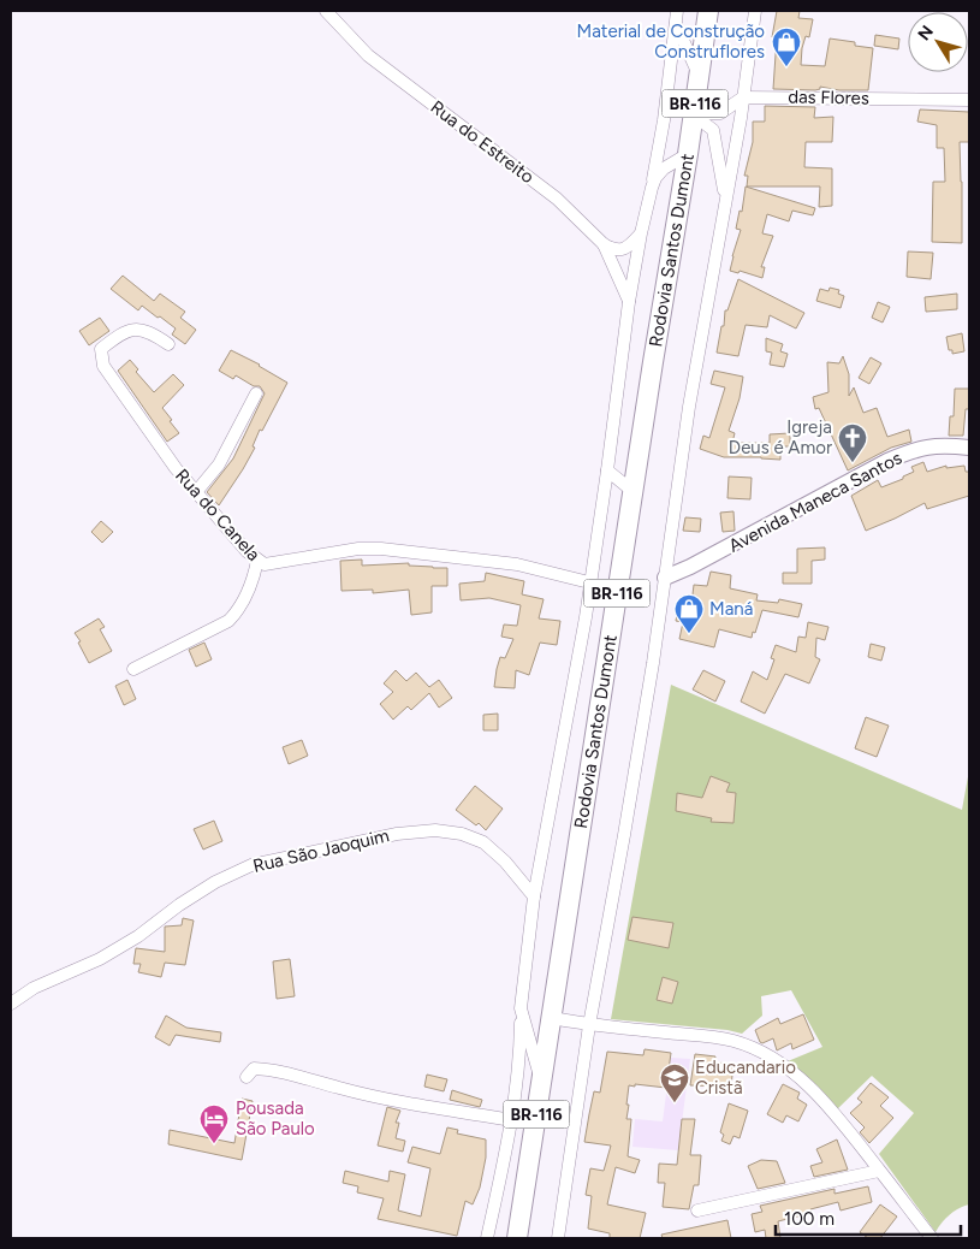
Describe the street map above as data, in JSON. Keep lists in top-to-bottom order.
{
  "streets": {
    "highway": ["BR-116", "Rodovia Santos Dumont"],
    "street": [
      "das Flores",
      "Rua do Estreito",
      "Avenida Maneca Santos",
      "Rua do Canela",
      "Rua São Jaoquim"
    ]
  },
  "crossings": [
    ["Rodovia Santos Dumont", "Rua do Canela"]
  ],
  "places": {
    "shop": ["Material de Construção Construflores", "Maná"],
    "church": ["Igreja Deus é Amor"],
    "school or university": ["Educandario Cristã"],
    "hotel": ["Pousada São Paulo"]
  },
  "scale_bar": "100 m",
  "north": "top left"
}
